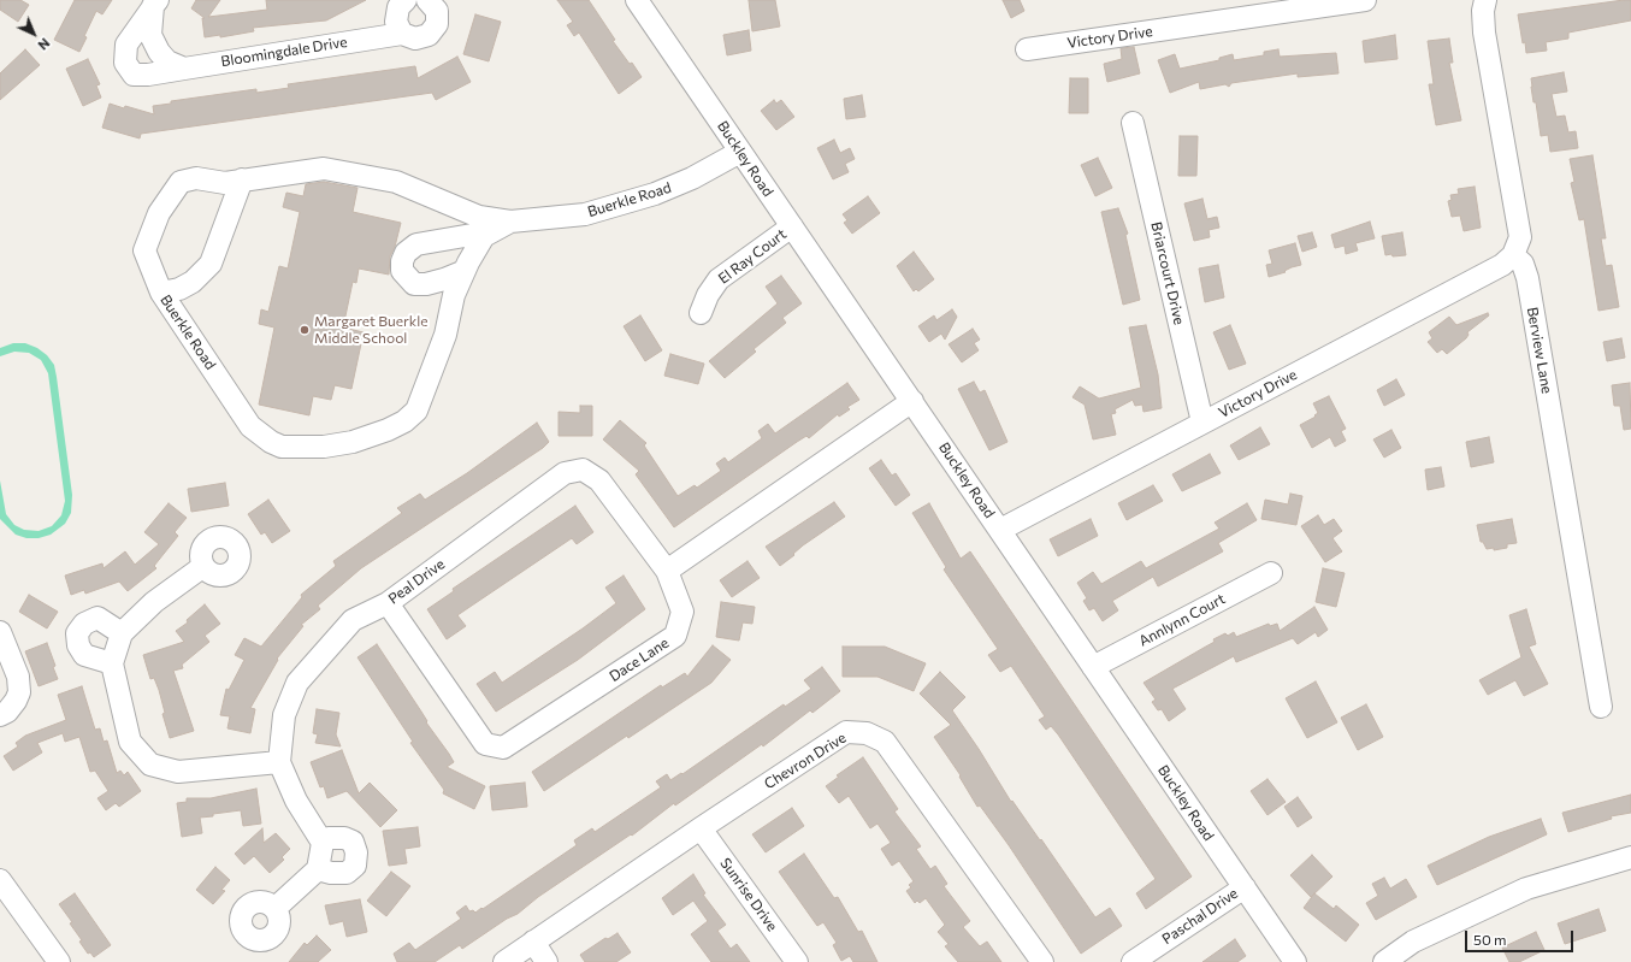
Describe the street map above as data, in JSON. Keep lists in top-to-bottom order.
{
  "streets": {
    "street": [
      "Victory Drive",
      "Bloomingdale Drive",
      "Buckley Road",
      "Buerkle Road",
      "El Ray Court",
      "Briarcourt Drive",
      "Berview Lane",
      "Peal Drive",
      "Annlynn Court",
      "Dace Lane",
      "Chevron Drive",
      "Sunrise Drive",
      "Paschal Drive"
    ]
  },
  "crossings": [
    ["Victory Drive", "Buckley Road"],
    ["Victory Drive", "Briarcourt Drive"],
    ["Victory Drive", "Berview Lane"],
    ["Buckley Road", "Buerkle Road"],
    ["Buckley Road", "El Ray Court"],
    ["Buckley Road", "Annlynn Court"],
    ["Buckley Road", "Paschal Drive"],
    ["Peal Drive", "Dace Lane"],
    ["Chevron Drive", "Sunrise Drive"]
  ],
  "places": ["Margaret Buerkle Middle School"],
  "scale_bar": "50 m",
  "north": "bottom right"
}
